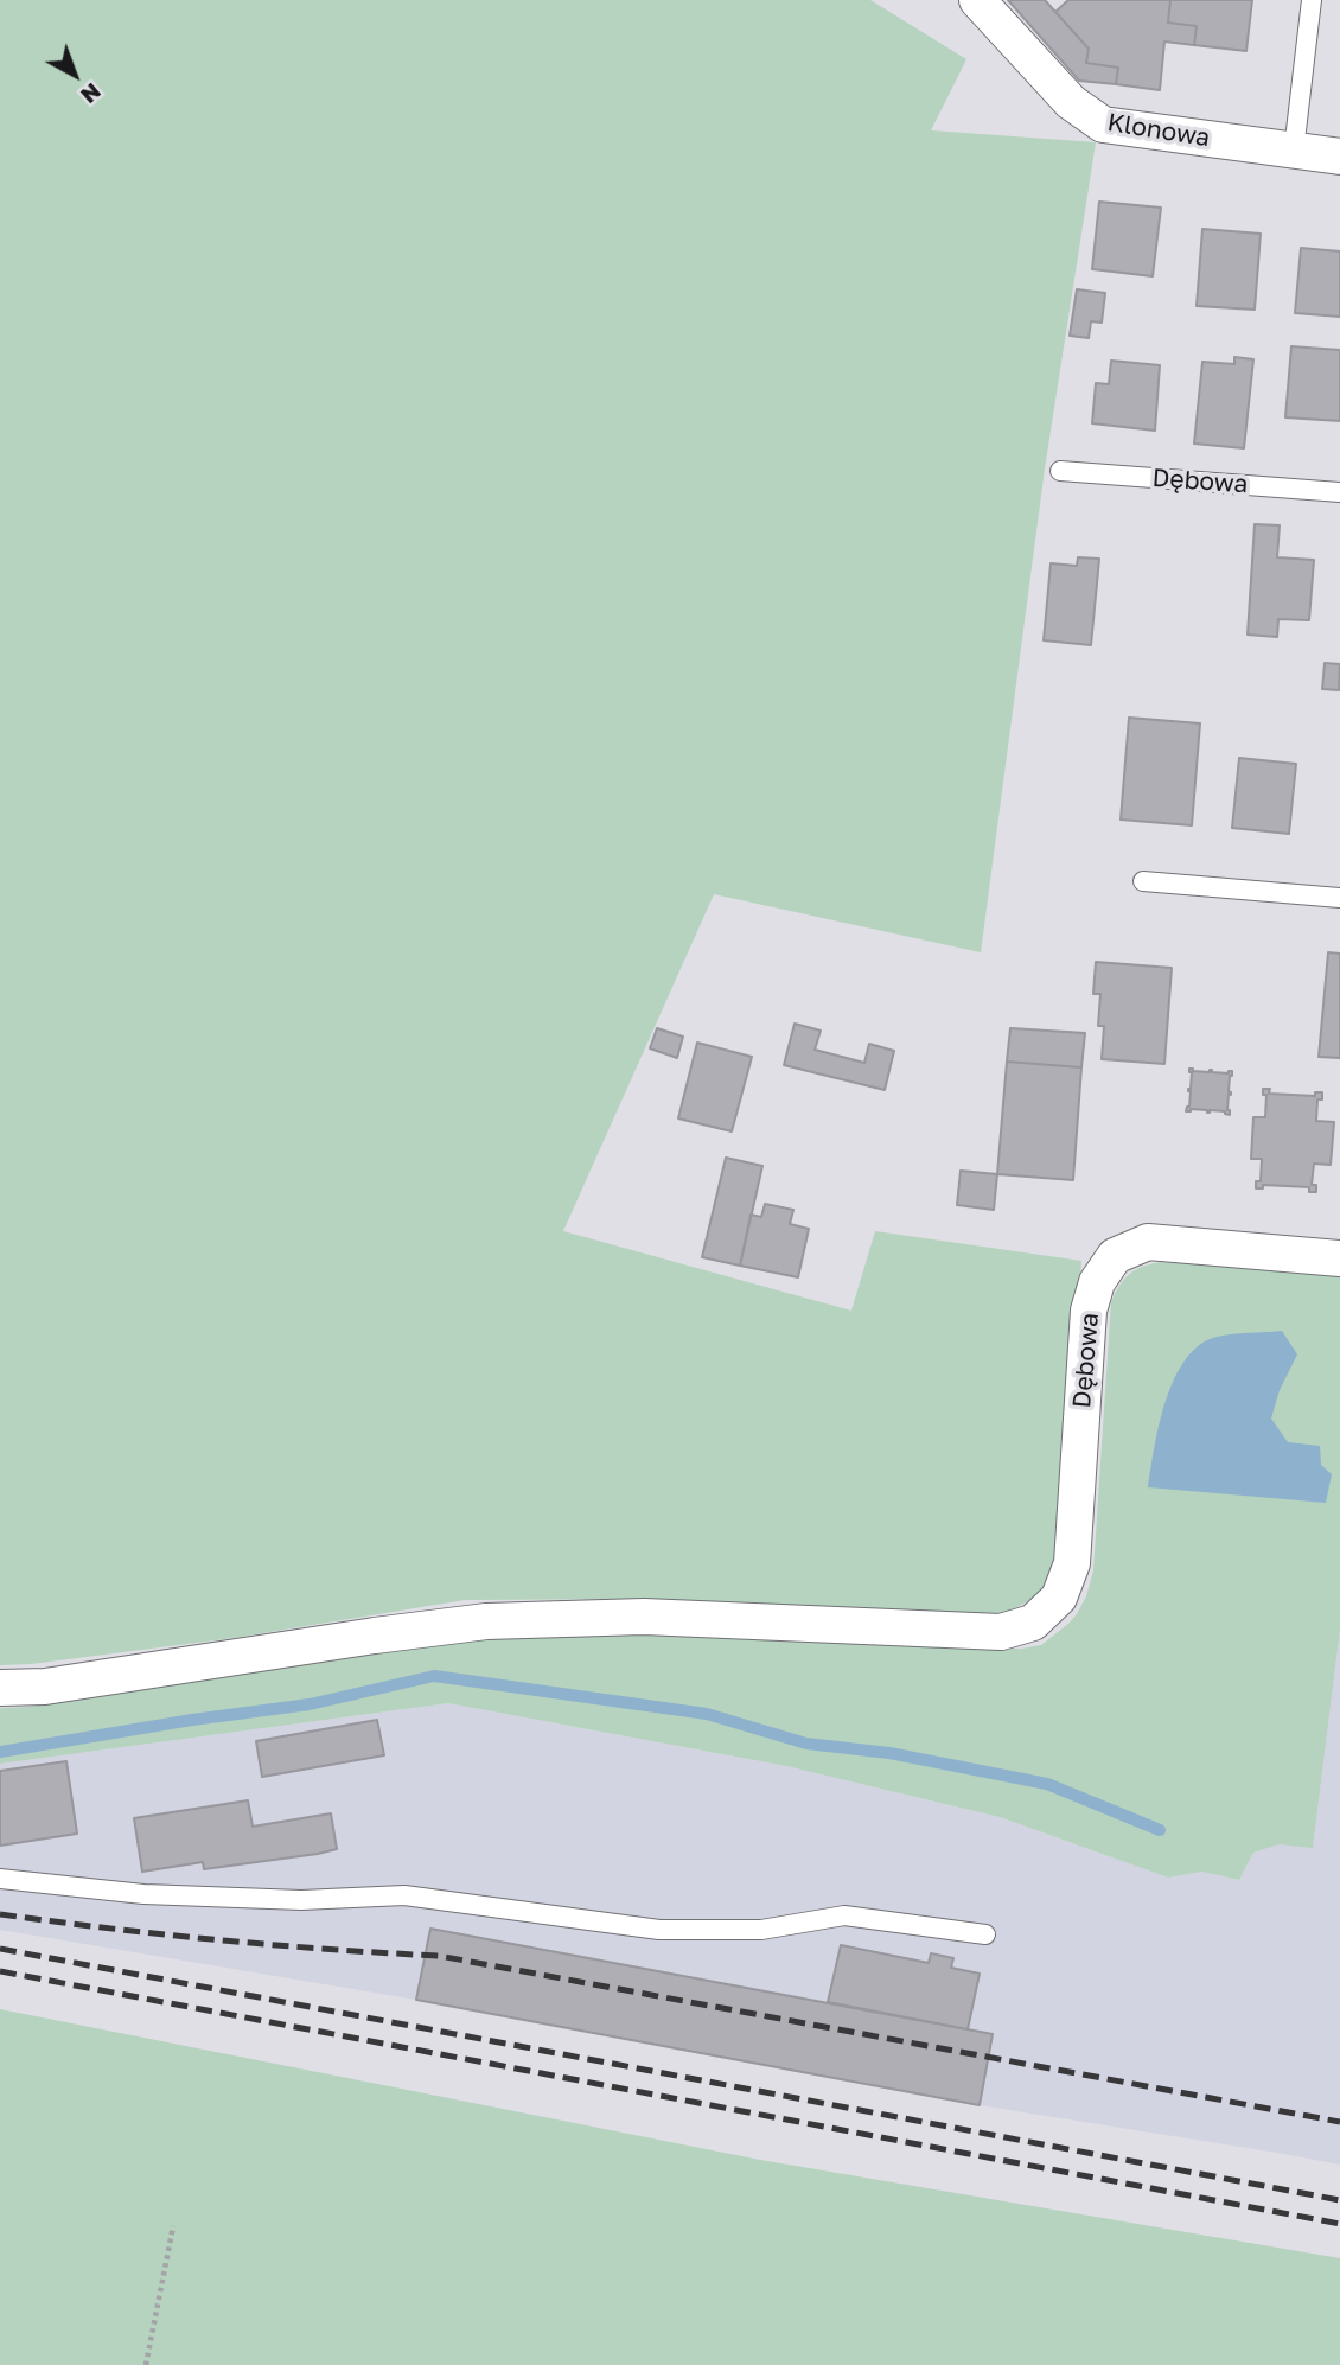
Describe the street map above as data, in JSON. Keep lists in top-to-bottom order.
{
  "streets": {
    "street": ["Klonowa", "Dębowa"]
  },
  "north": "bottom right"
}
